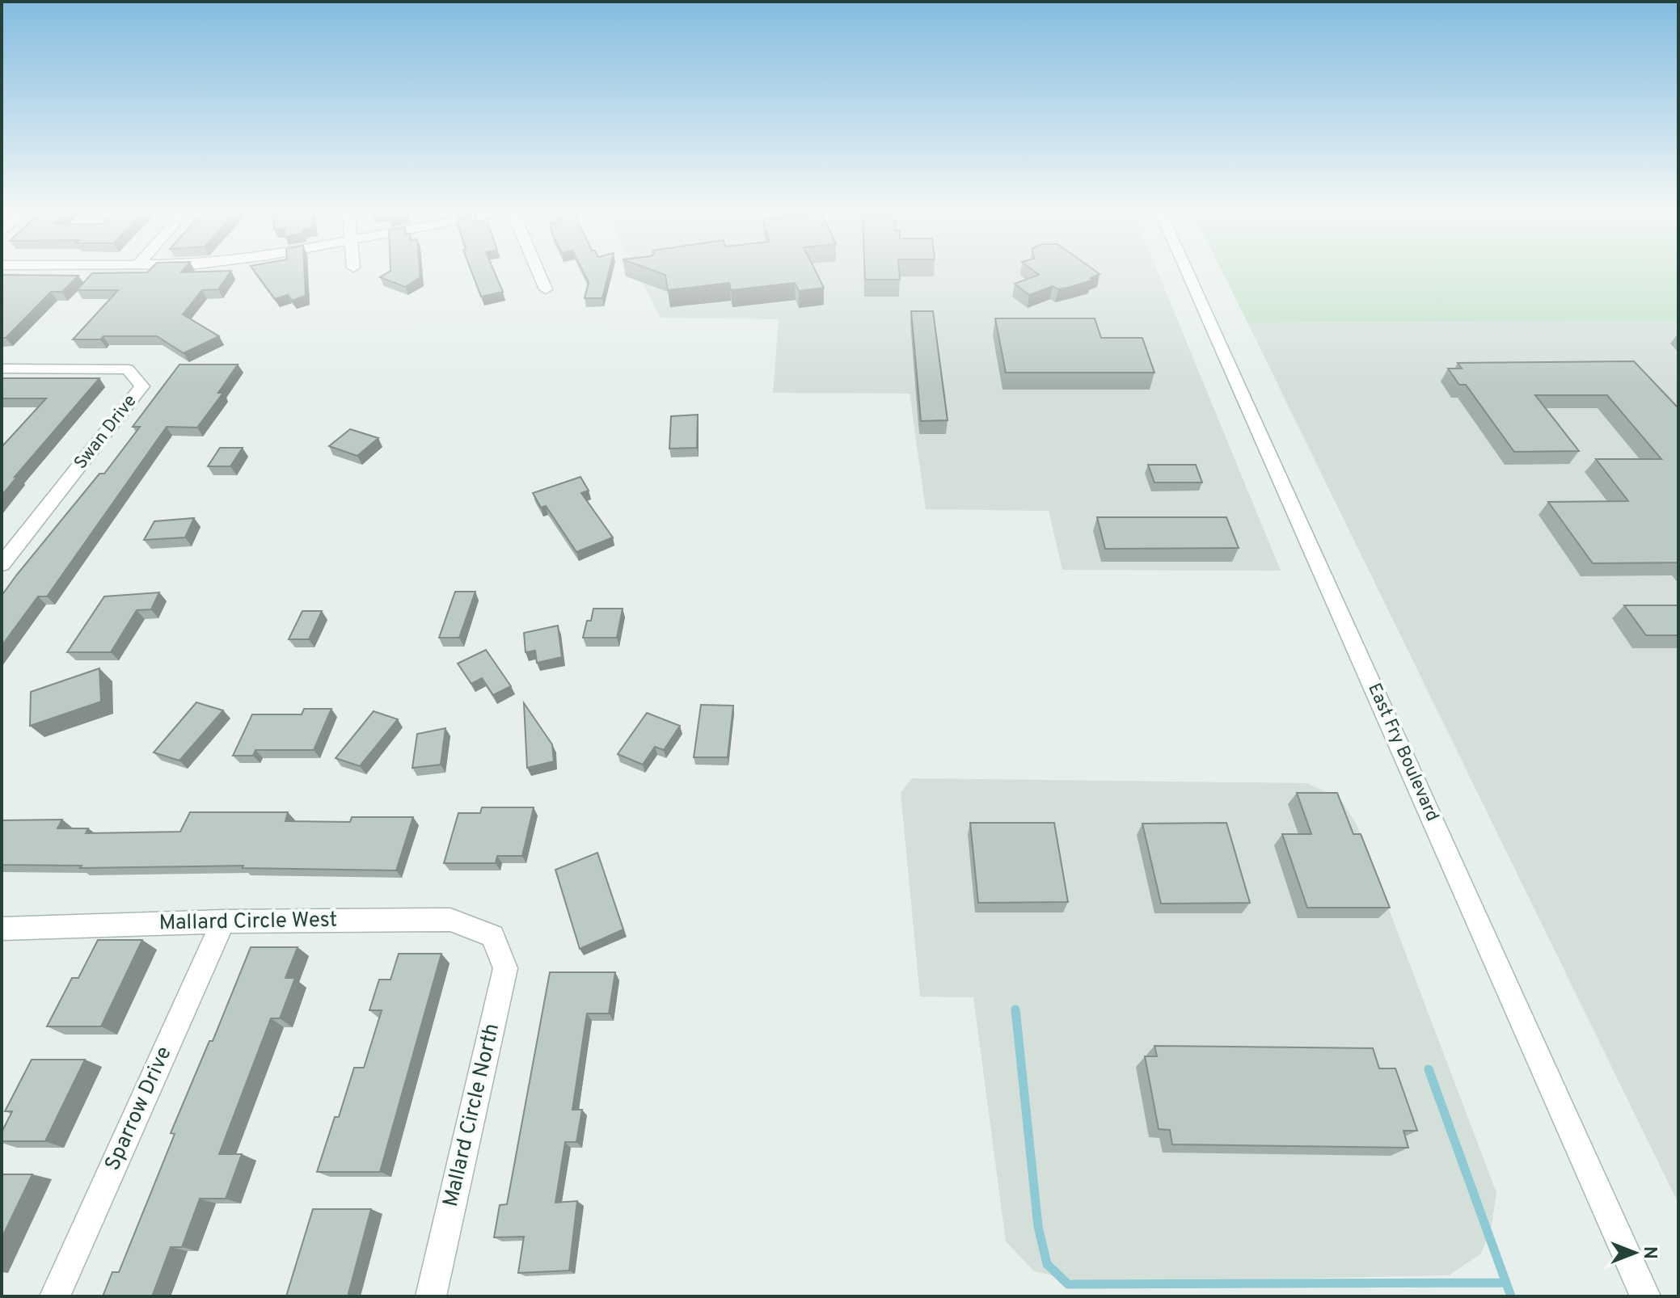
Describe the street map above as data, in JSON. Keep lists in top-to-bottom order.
{
  "streets": {
    "street": [
      "Swan Drive",
      "East Fry Boulevard",
      "Mallard Circle West",
      "Sparrow Drive",
      "Mallard Circle North"
    ]
  },
  "crossings": [
    ["Mallard Circle West", "Sparrow Drive"],
    ["Mallard Circle West", "Mallard Circle North"]
  ],
  "north": "right"
}
